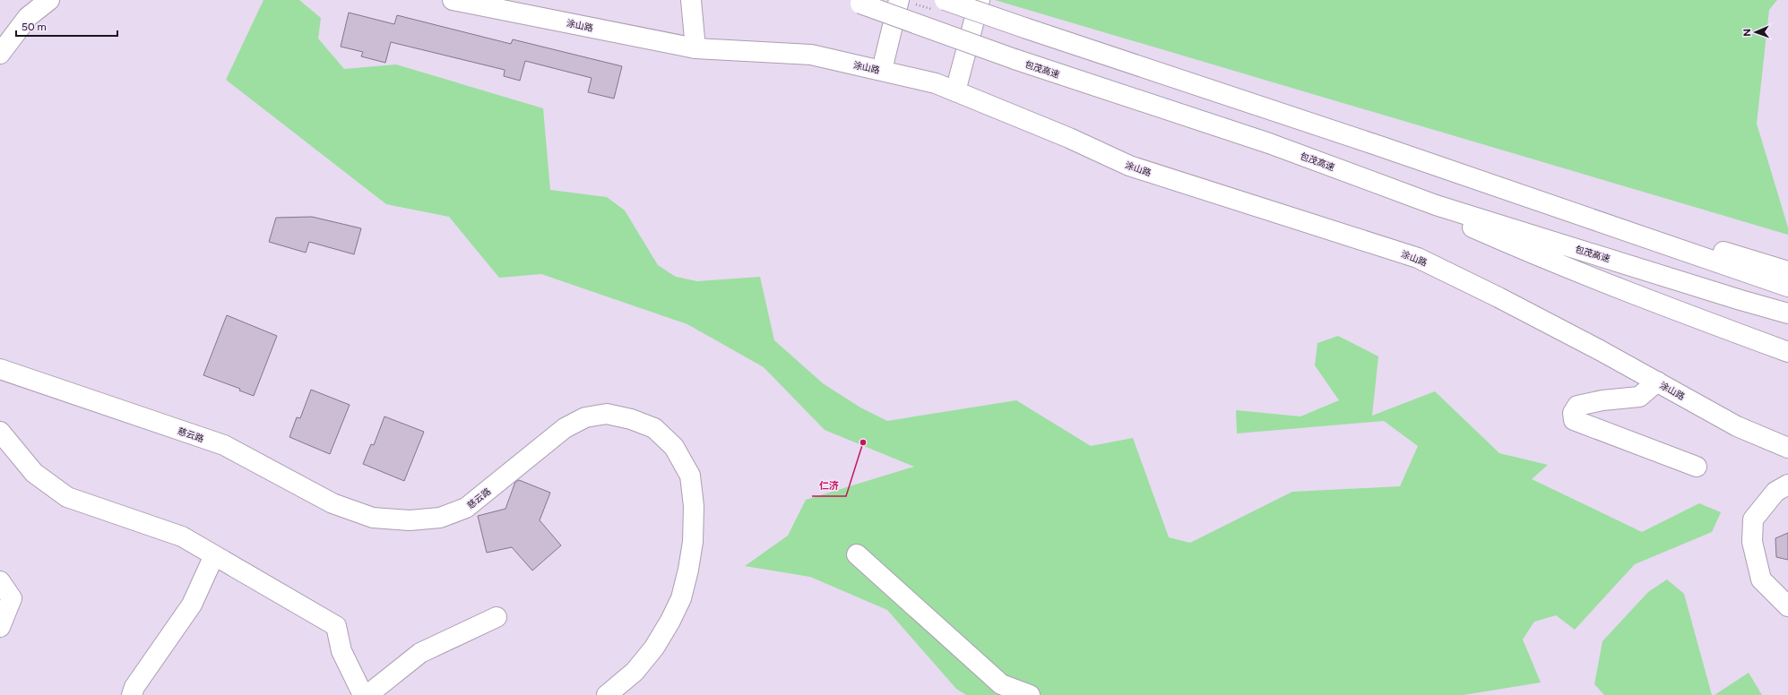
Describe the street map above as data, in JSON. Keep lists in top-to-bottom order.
{
  "streets": {
    "main road": ["涂山路", "包茂高速", "慈云路"]
  },
  "places": ["仁济"],
  "scale_bar": "50 m",
  "north": "left"
}
